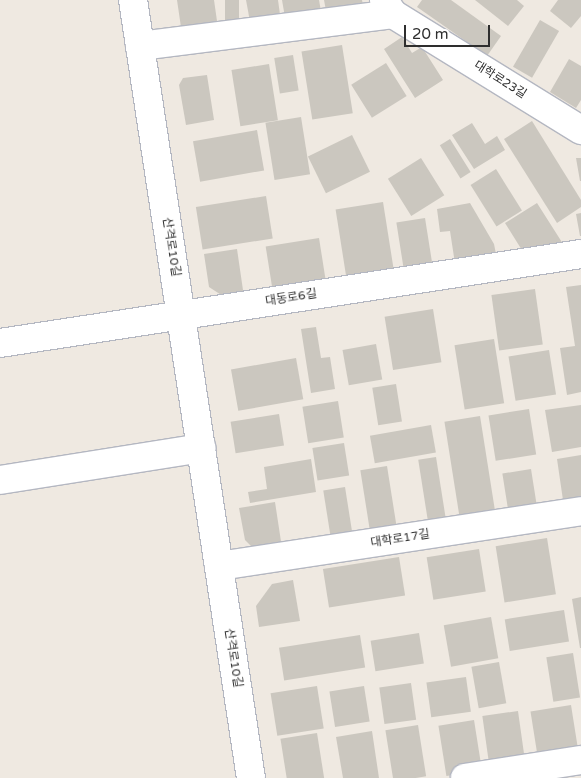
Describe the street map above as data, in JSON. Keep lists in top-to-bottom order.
{
  "streets": {
    "street": [
      "대학로23길",
      "산격로10길",
      "대동로6길",
      "대학로17길"
    ]
  },
  "crossings": [
    ["대학로23길", "산격로10길"],
    ["산격로10길", "대동로6길"],
    ["산격로10길", "대학로17길"]
  ],
  "scale_bar": "20 m"
}
